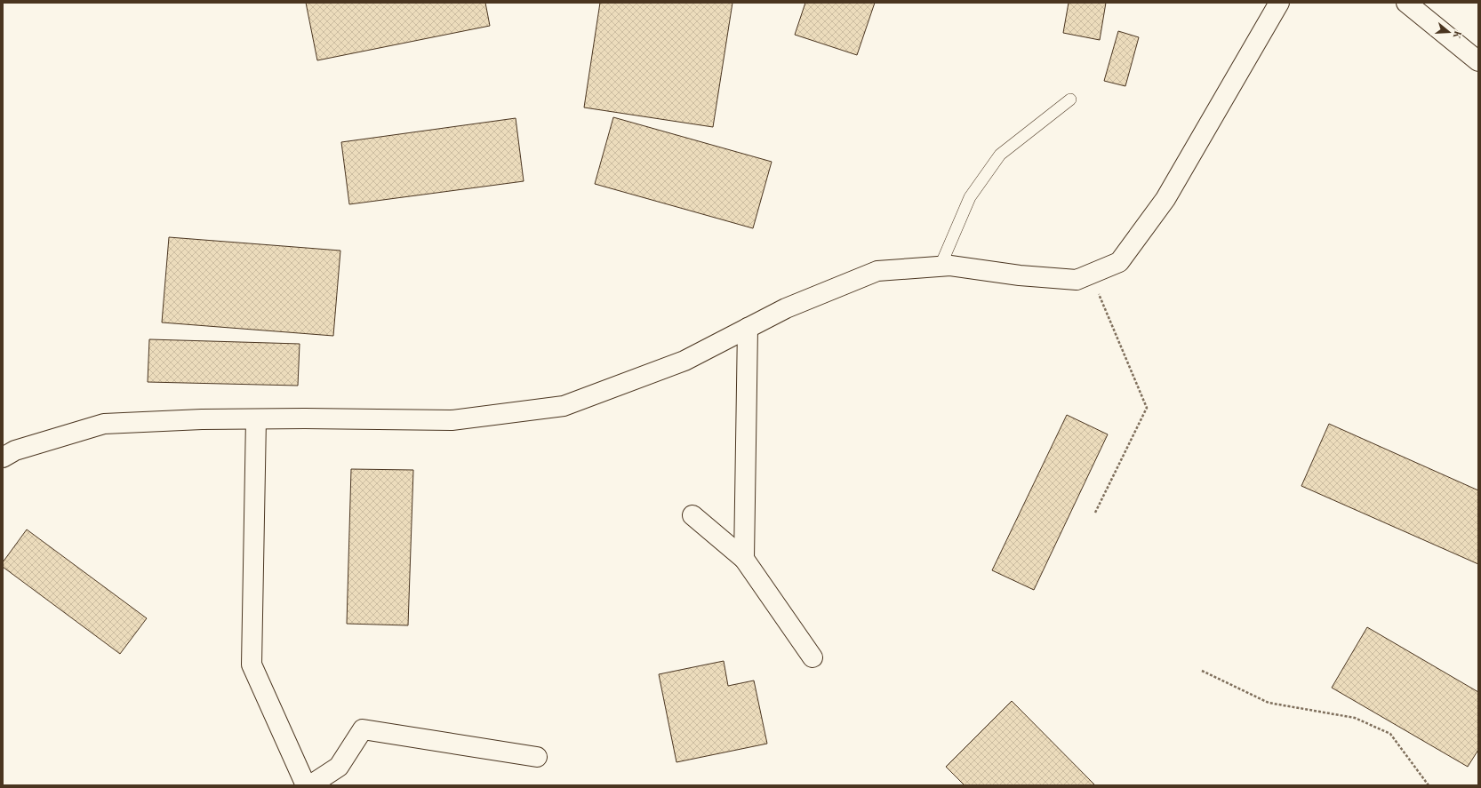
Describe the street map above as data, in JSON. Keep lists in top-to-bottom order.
{
  "north": "right"
}
